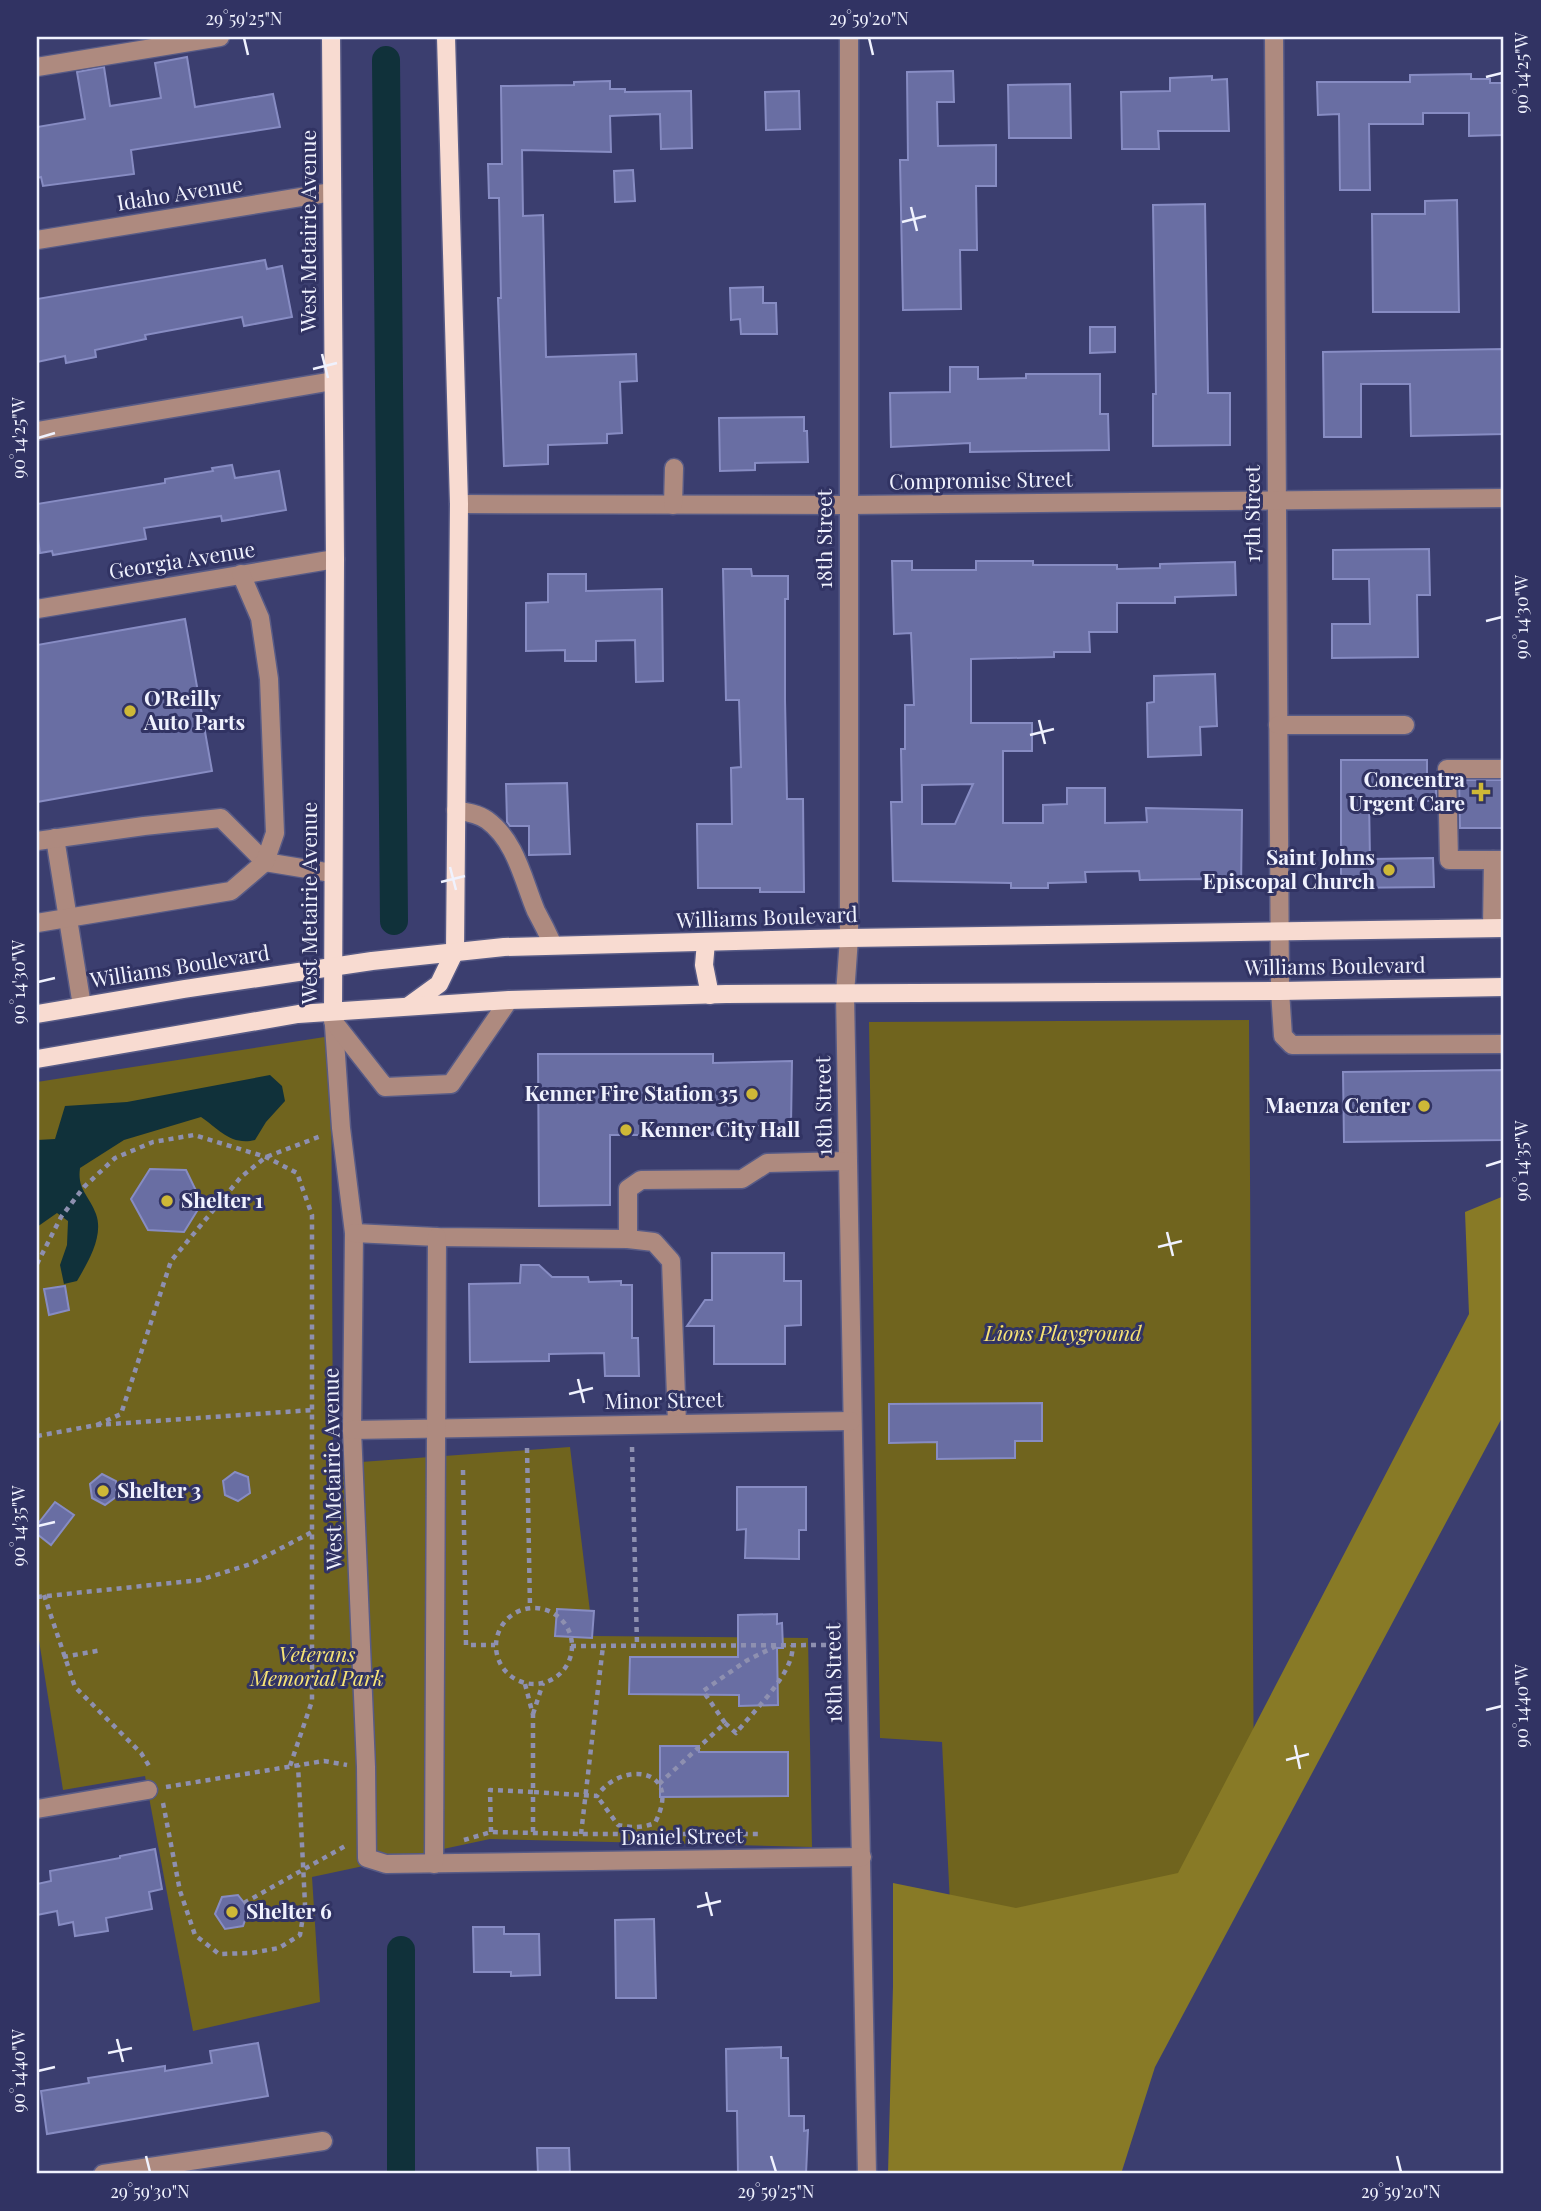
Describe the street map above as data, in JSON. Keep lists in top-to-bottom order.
{
  "streets": {
    "main road": ["West Metairie Avenue", "Williams Boulevard"],
    "street": [
      "Idaho Avenue",
      "Compromise Street",
      "17th Street",
      "18th Street",
      "Georgia Avenue",
      "Minor Street",
      "Daniel Street"
    ]
  },
  "crossings": [
    ["Idaho Avenue", "West Metairie Avenue"],
    ["West Metairie Avenue", "Georgia Avenue"],
    ["West Metairie Avenue", "Williams Boulevard"],
    ["West Metairie Avenue", "Minor Street"],
    ["West Metairie Avenue", "Daniel Street"],
    ["Compromise Street", "17th Street"],
    ["Compromise Street", "18th Street"],
    ["17th Street", "Williams Boulevard"],
    ["18th Street", "Williams Boulevard"],
    ["18th Street", "Minor Street"],
    ["18th Street", "Daniel Street"]
  ],
  "parks": ["Lions Playground", "Veterans Memorial Park"],
  "places": {
    "other": [
      "O'Reilly Auto Parts",
      "Saint Johns Episcopal Church",
      "Kenner Fire Station 35",
      "Maenza Center",
      "Kenner City Hall",
      "Shelter 1",
      "Shelter 3",
      "Shelter 6"
    ],
    "health": ["Concentra Urgent Care"]
  },
  "coordinates": [
    "29°59'25\"N",
    "29°59'20\"N",
    "90°14'25\"W",
    "90°14'30\"W",
    "90°14'35\"W",
    "90°14'40\"W",
    "29°59'30\"N"
  ]
}
